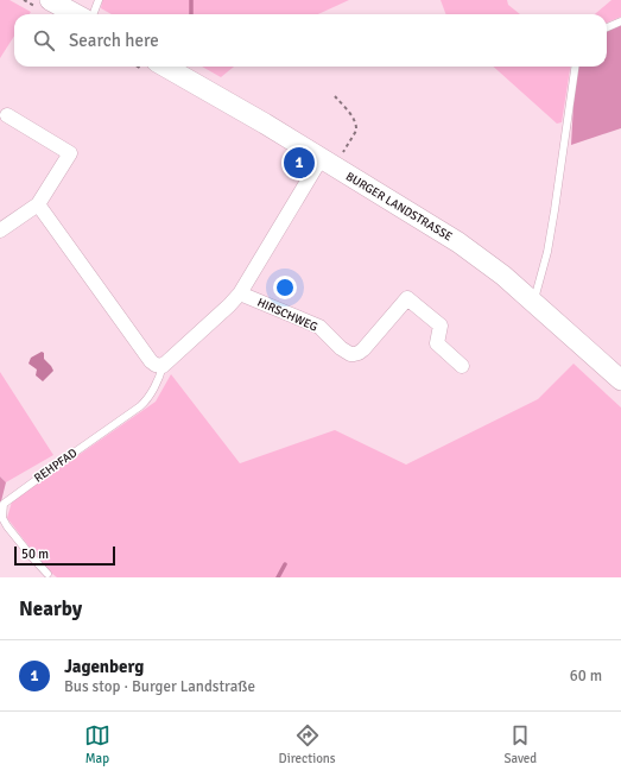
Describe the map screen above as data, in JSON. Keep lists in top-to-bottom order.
{
  "streets": {
    "main road": ["BURGER LANDSTRASSE"],
    "street": ["HIRSCHWEG", "REHPFAD"]
  },
  "crossings": [
    ["BURGER LANDSTRASSE", "REHPFAD"],
    ["HIRSCHWEG", "REHPFAD"]
  ],
  "scale_bar": "50 m",
  "page": {
    "search": "Search here",
    "pins": "1",
    "scale": "50 m",
    "heading": "Nearby",
    "list": [
      {
        "mark": "1",
        "name": "Jagenberg",
        "note": "Bus stop · Burger Landstraße",
        "value": "60 m"
      }
    ],
    "nav": ["Map", "Directions", "Saved"]
  }
}
